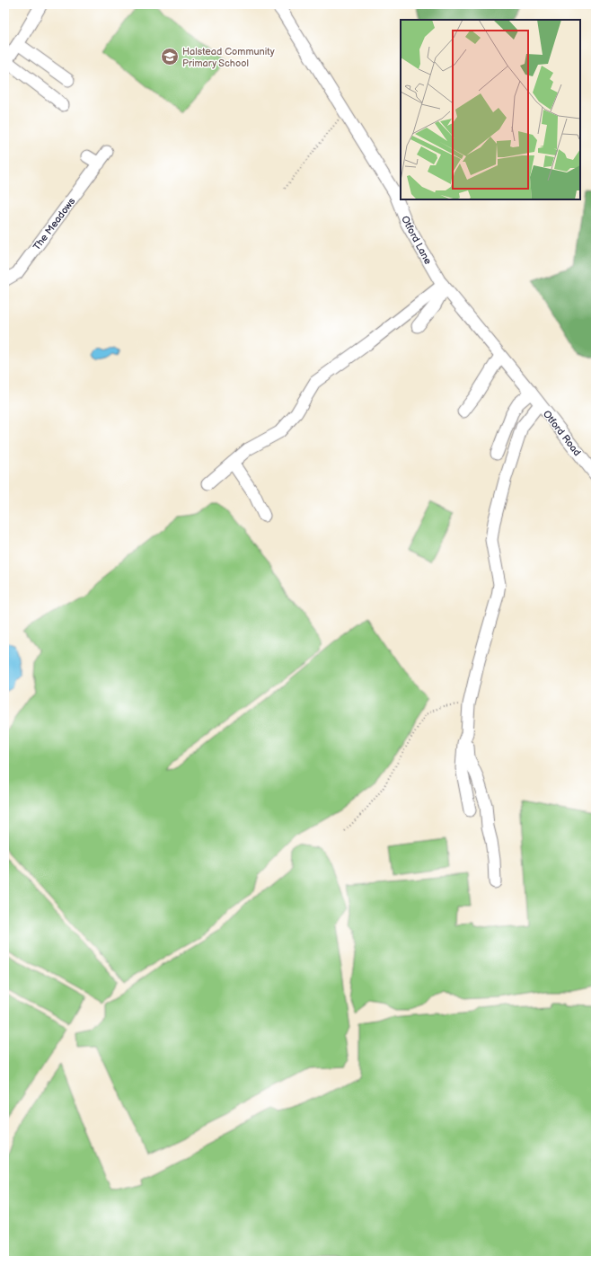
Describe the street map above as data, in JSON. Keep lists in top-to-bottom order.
{
  "streets": {
    "street": ["The Meadows", "Otford Lane", "Otford Road"]
  },
  "crossings": [
    ["Otford Lane", "Otford Road"]
  ],
  "places": {
    "school or university": ["Halstead Community Primary School"]
  }
}
